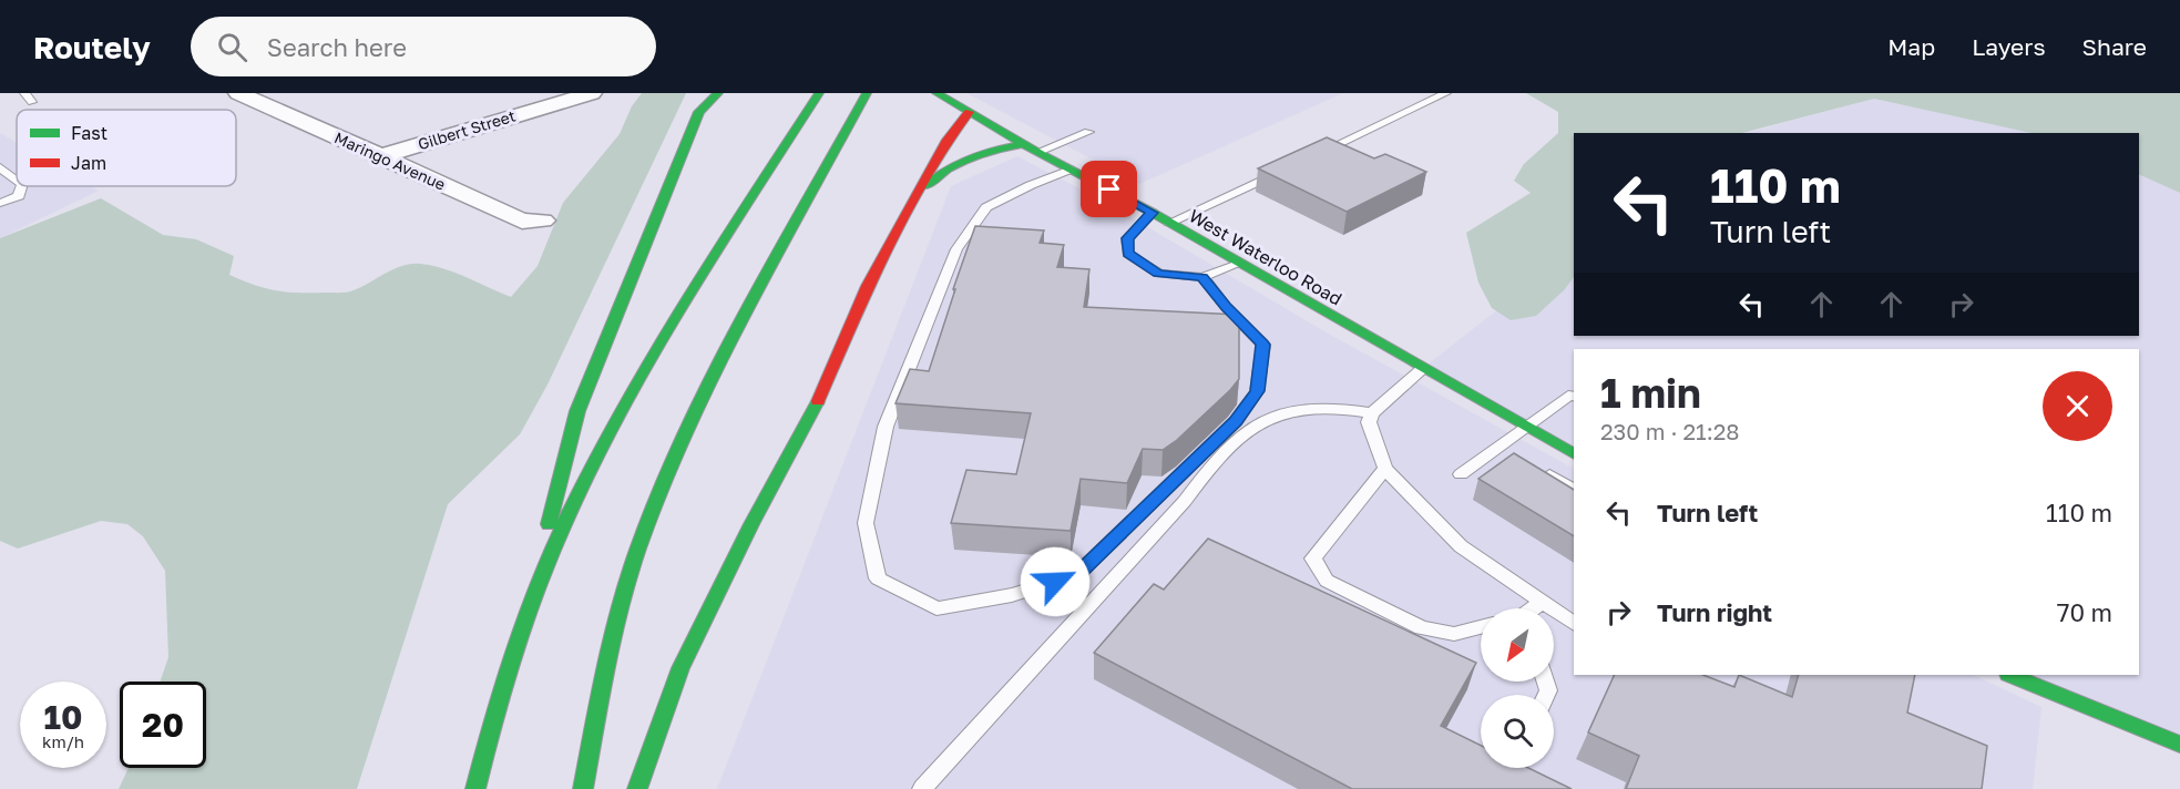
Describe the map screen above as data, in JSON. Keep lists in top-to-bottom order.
{
  "streets": {
    "main road": ["West Waterloo Road"],
    "street": ["Gilbert Street", "Maringo Avenue"]
  },
  "crossings": [
    ["Gilbert Street", "Maringo Avenue"]
  ],
  "legend": ["Fast", "Jam"],
  "north": "bottom left",
  "page": {
    "header": "Routely",
    "search": "Search here",
    "nav": ["Map", "Layers", "Share"],
    "turn": ["110 m", "Turn left"],
    "heading": ["1 min", "230 m · 21:28"],
    "list": [
      {
        "name": "Turn left",
        "value": "110 m"
      },
      {
        "name": "Turn right",
        "value": "70 m"
      }
    ],
    "speed": "10 km/h",
    "limit": "20"
  }
}
